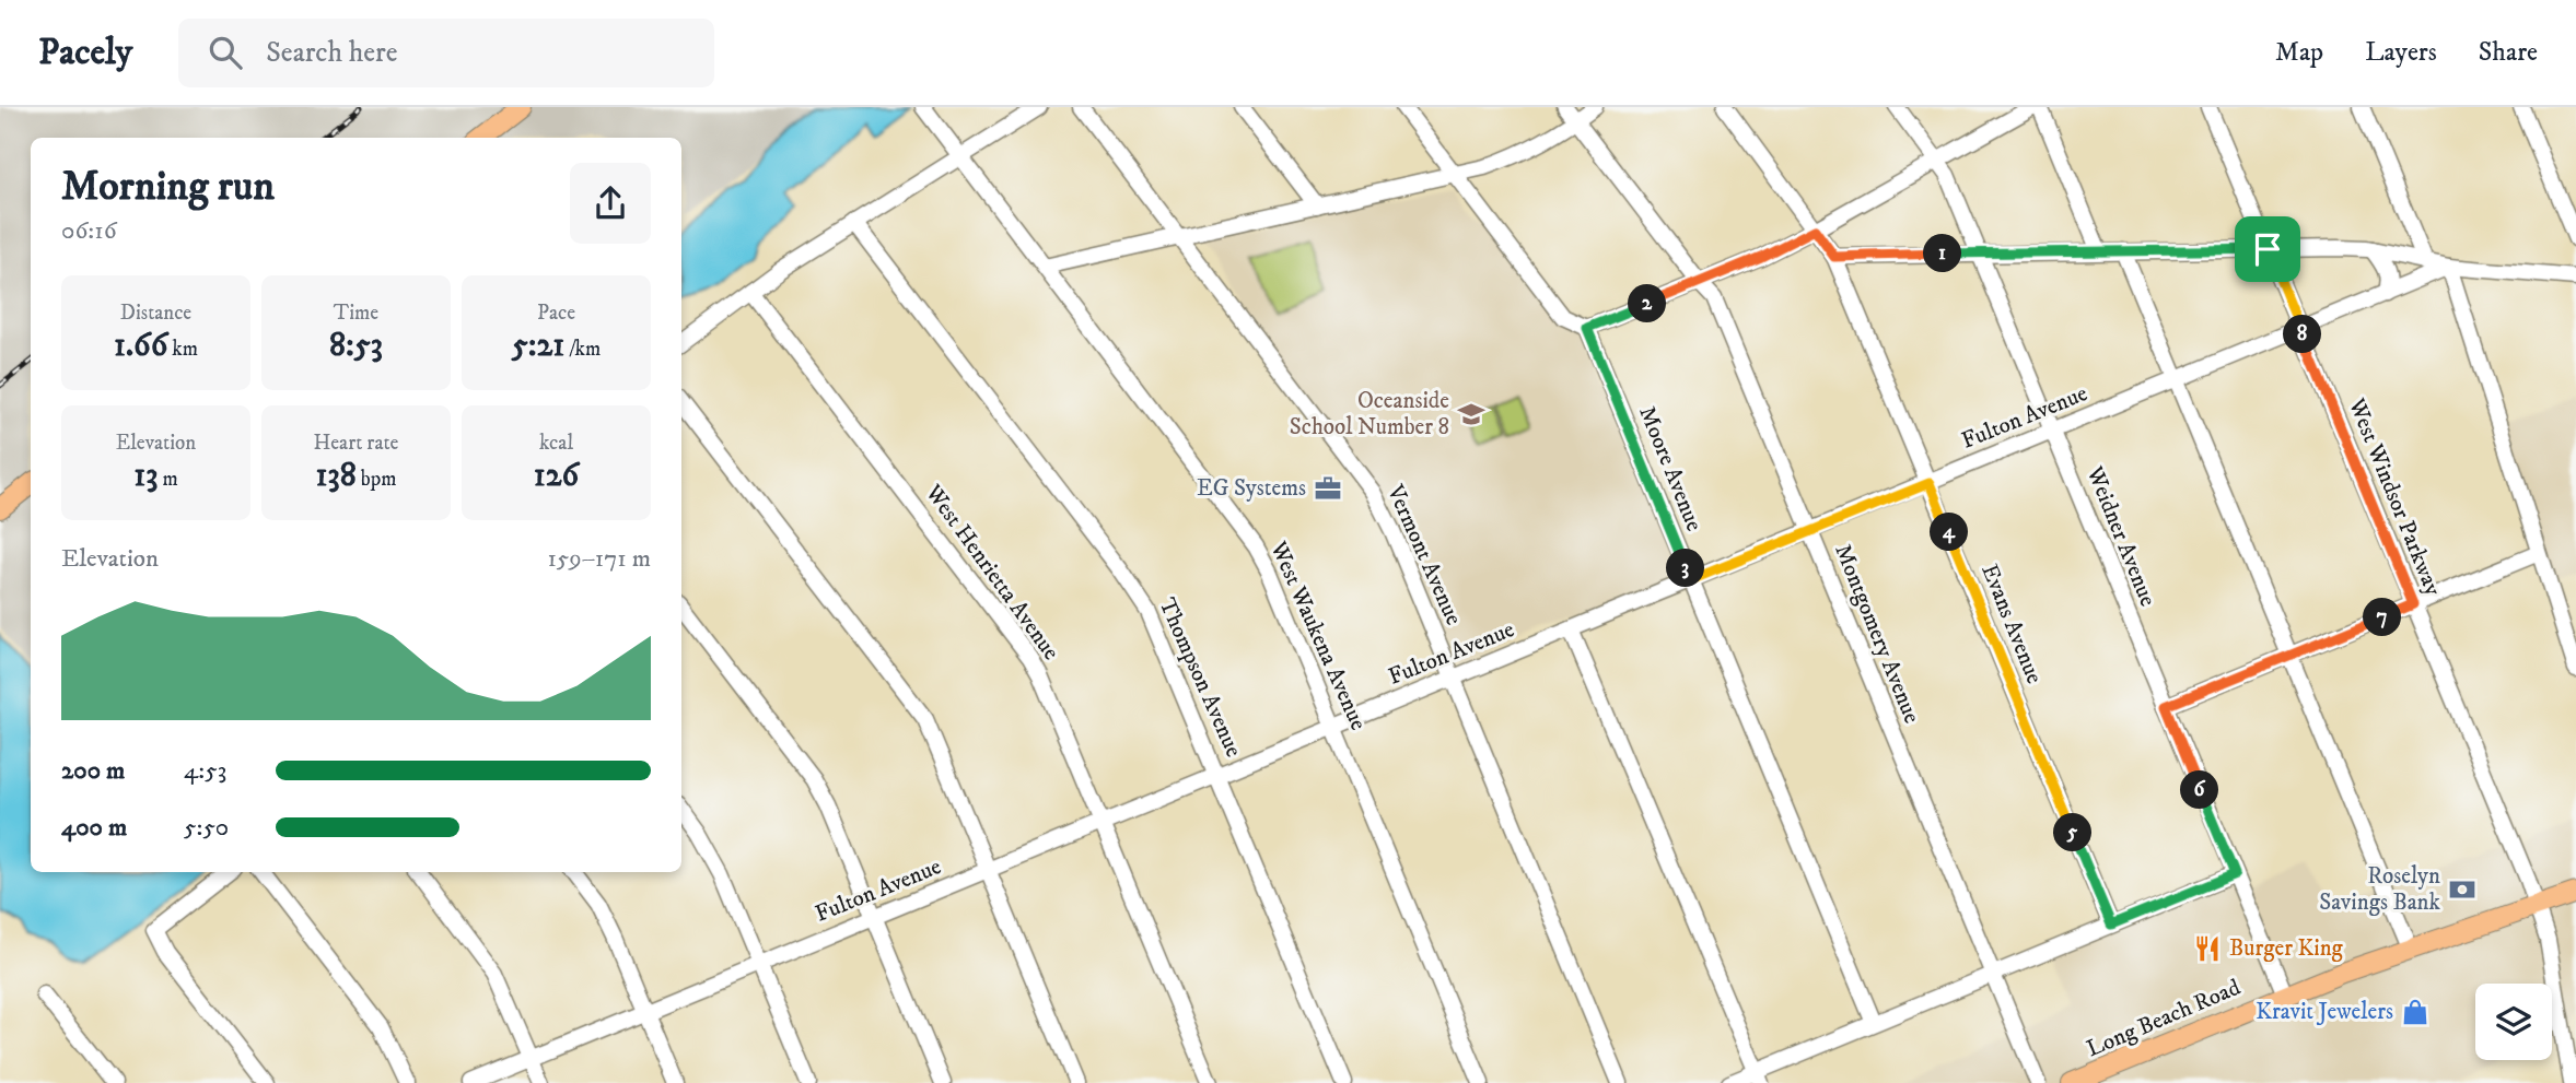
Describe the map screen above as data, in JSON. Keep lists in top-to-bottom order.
{
  "streets": {
    "main road": ["Long Beach Road"],
    "street": [
      "Fulton Avenue",
      "Moore Avenue",
      "West Windsor Parkway",
      "Weidner Avenue",
      "Vermont Avenue",
      "West Henrietta Avenue",
      "Evans Avenue",
      "Montgomery Avenue",
      "West Waukena Avenue",
      "Thompson Avenue"
    ]
  },
  "crossings": [
    ["Fulton Avenue", "Moore Avenue"],
    ["Fulton Avenue", "West Windsor Parkway"],
    ["Fulton Avenue", "Weidner Avenue"],
    ["Fulton Avenue", "Vermont Avenue"],
    ["Fulton Avenue", "West Henrietta Avenue"],
    ["Fulton Avenue", "Evans Avenue"],
    ["Fulton Avenue", "Montgomery Avenue"],
    ["Fulton Avenue", "West Waukena Avenue"],
    ["Fulton Avenue", "Thompson Avenue"],
    ["West Windsor Parkway", "Long Beach Road"],
    ["Weidner Avenue", "Long Beach Road"]
  ],
  "places": {
    "school or university": ["Oceanside School Number 8"],
    "office": ["EG Systems"],
    "bank": ["Roselyn Savings Bank"],
    "restaurant": ["Burger King"],
    "shop": ["Kravit Jewelers"]
  },
  "page": {
    "header": "Pacely",
    "search": "Search here",
    "nav": ["Map", "Layers", "Share"],
    "heading": ["Morning run", "06:16"],
    "pins": [
      "1",
      "2",
      "8",
      "4",
      "3",
      "7",
      "6",
      "5"
    ],
    "stats": [
      ["Distance", "1.66 km"],
      ["Time", "8:53"],
      ["Pace", "5:21 /km"],
      ["Elevation", "13 m"],
      ["Heart rate", "138 bpm"],
      ["kcal", "126"]
    ],
    "chart": ["Elevation", "159–171 m"],
    "list": [
      {
        "name": "200 m",
        "note": "4:53"
      },
      {
        "name": "400 m",
        "note": "5:50"
      }
    ]
  }
}
